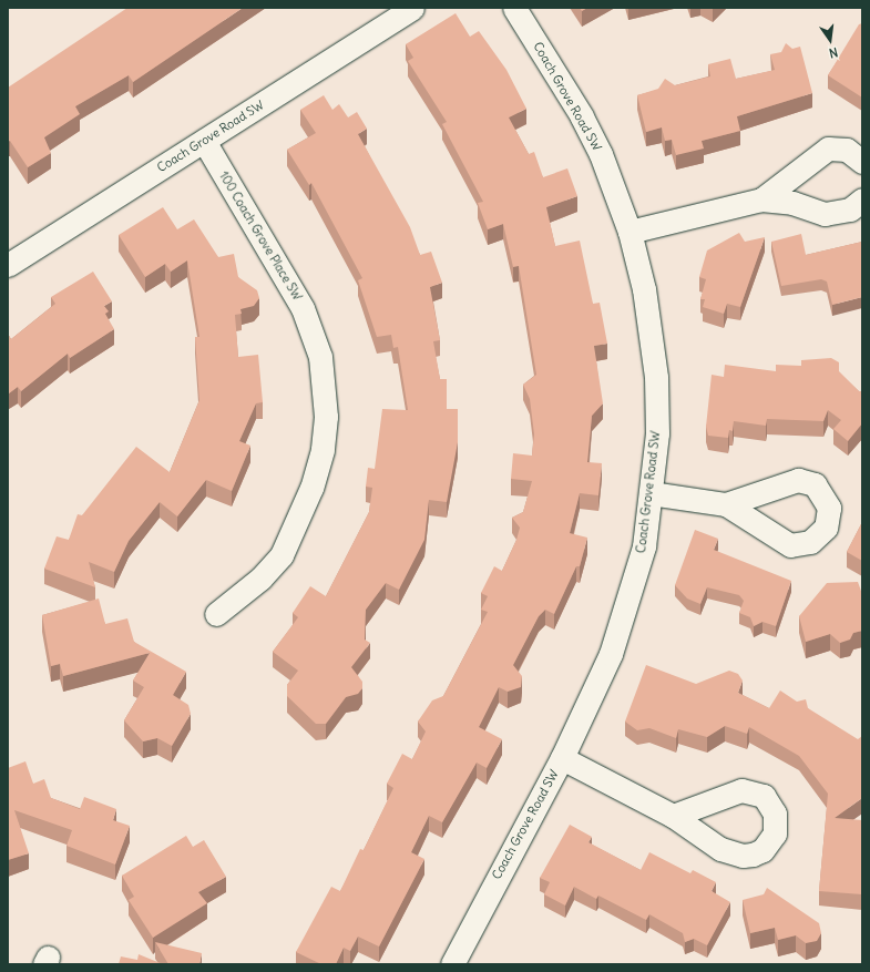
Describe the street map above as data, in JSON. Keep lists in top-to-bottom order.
{
  "streets": {
    "street": ["Coach Grove Road SW", "100 Coach Grove Place SW"]
  },
  "crossings": [
    ["Coach Grove Road SW", "100 Coach Grove Place SW"]
  ],
  "north": "bottom"
}
